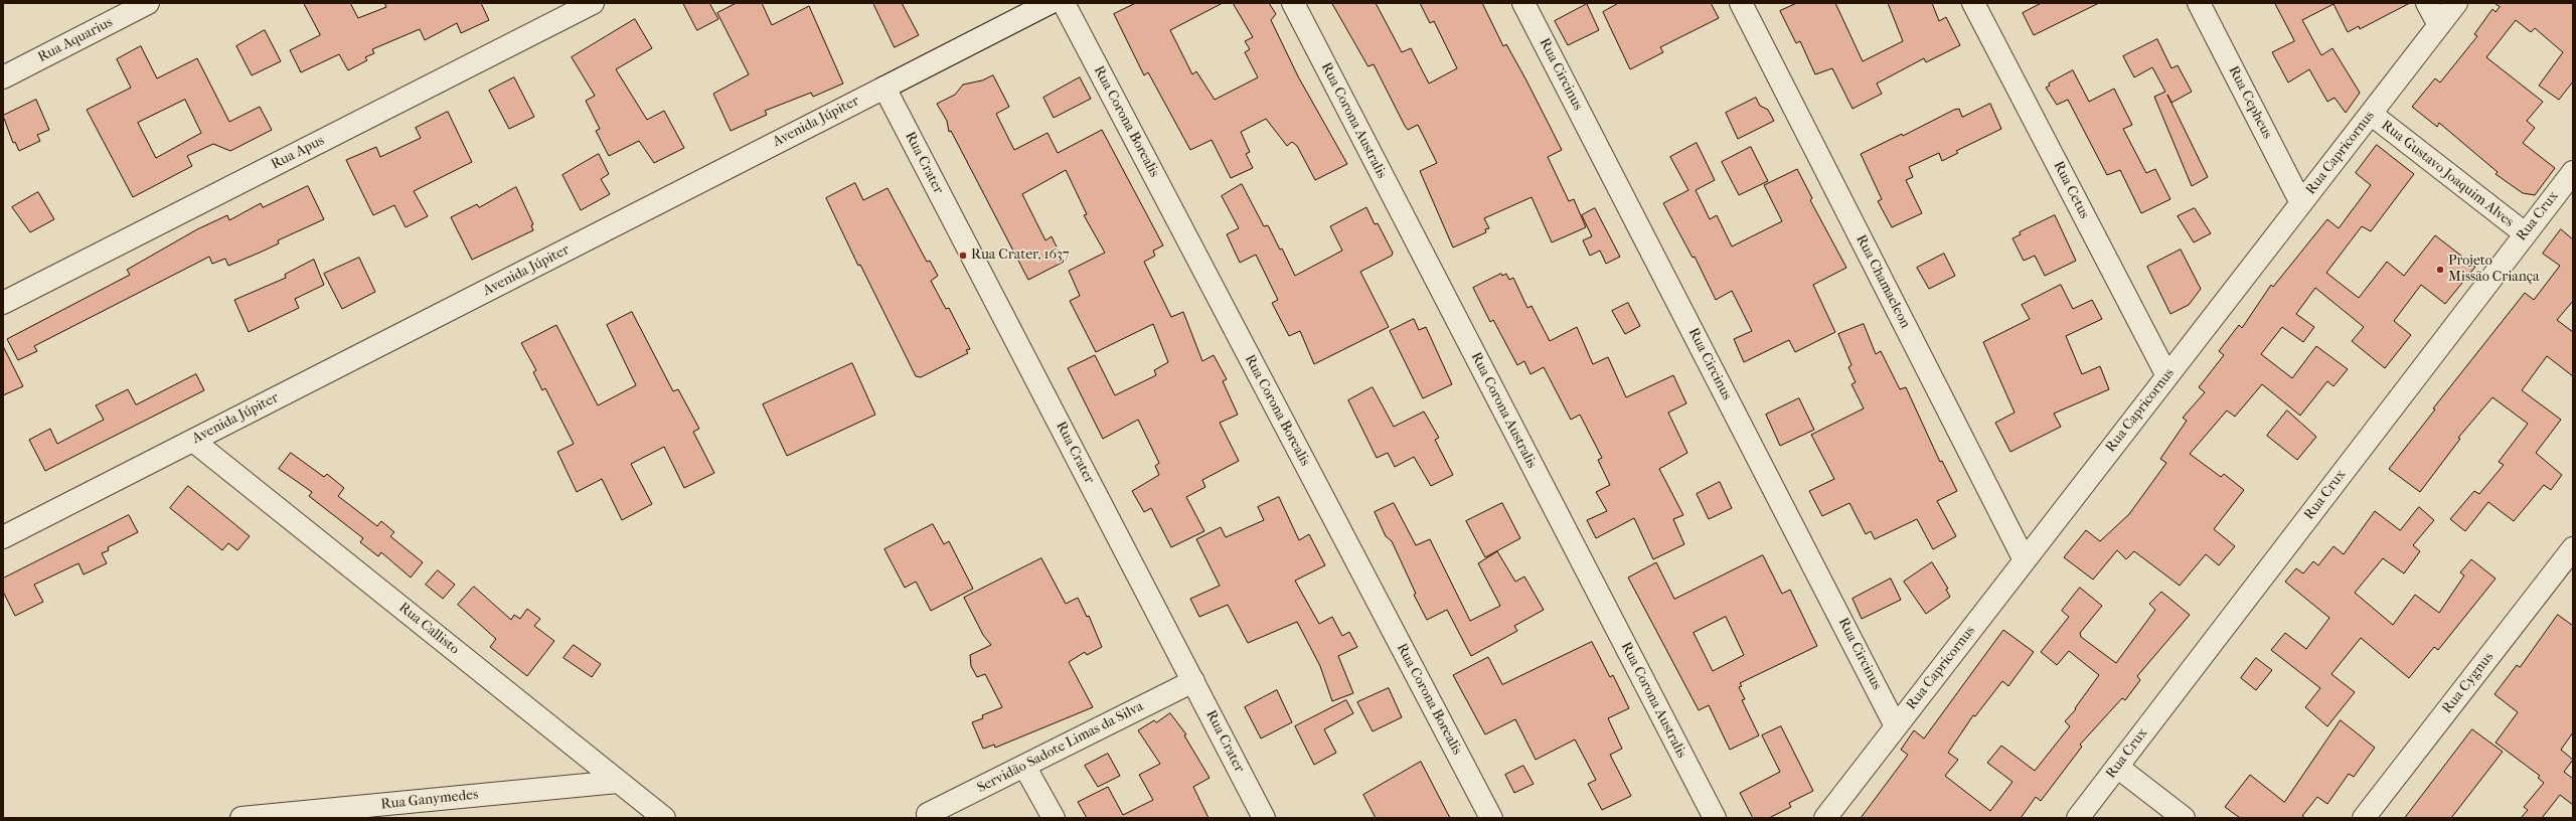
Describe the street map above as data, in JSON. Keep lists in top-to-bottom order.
{
  "streets": {
    "street": [
      "Rua Aquarius",
      "Rua Circinus",
      "Rua Cepheus",
      "Rua Corona Australis",
      "Avenida Júpiter",
      "Rua Corona Borealis",
      "Rua Apus",
      "Rua Capricornus",
      "Rua Crater",
      "Rua Gustavo Joaquim Alves",
      "Rua Cetus",
      "Rua Crux",
      "Rua Chamaeleon",
      "Rua Callisto",
      "Rua Cygnus",
      "Servidão Sadote Limas da Silva",
      "Rua Ganymedes"
    ]
  },
  "crossings": [
    ["Rua Circinus", "Rua Capricornus"],
    ["Rua Cepheus", "Rua Capricornus"],
    ["Avenida Júpiter", "Rua Crater"],
    ["Avenida Júpiter", "Rua Callisto"],
    ["Rua Capricornus", "Rua Gustavo Joaquim Alves"],
    ["Rua Capricornus", "Rua Cetus"],
    ["Rua Capricornus", "Rua Chamaeleon"],
    ["Rua Crater", "Servidão Sadote Limas da Silva"],
    ["Rua Gustavo Joaquim Alves", "Rua Crux"],
    ["Rua Callisto", "Rua Ganymedes"]
  ],
  "places": ["Rua Crater, 1637", "Projeto Missão Criança"]
}
